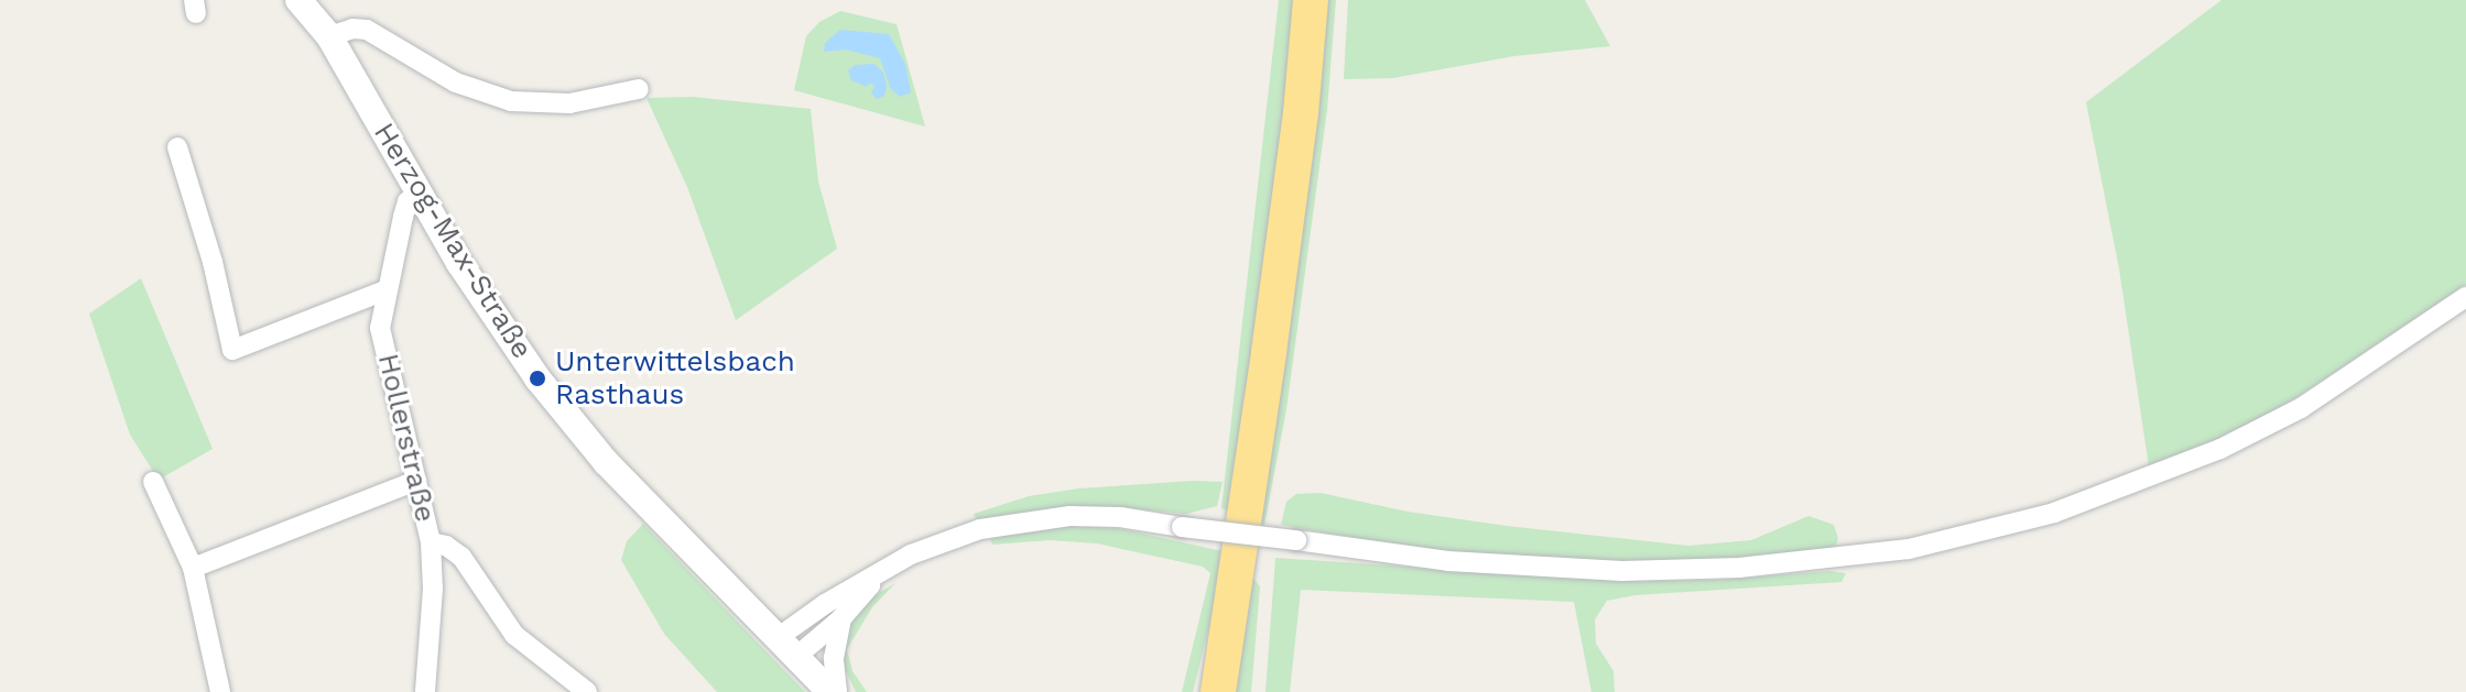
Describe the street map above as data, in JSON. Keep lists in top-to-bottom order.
{
  "streets": {
    "main road": ["Herzog-Max-Straße"],
    "street": ["Hollerstraße"]
  },
  "crossings": [
    ["Herzog-Max-Straße", "Hollerstraße"]
  ],
  "places": ["Unterwittelsbach Rasthaus"]
}
